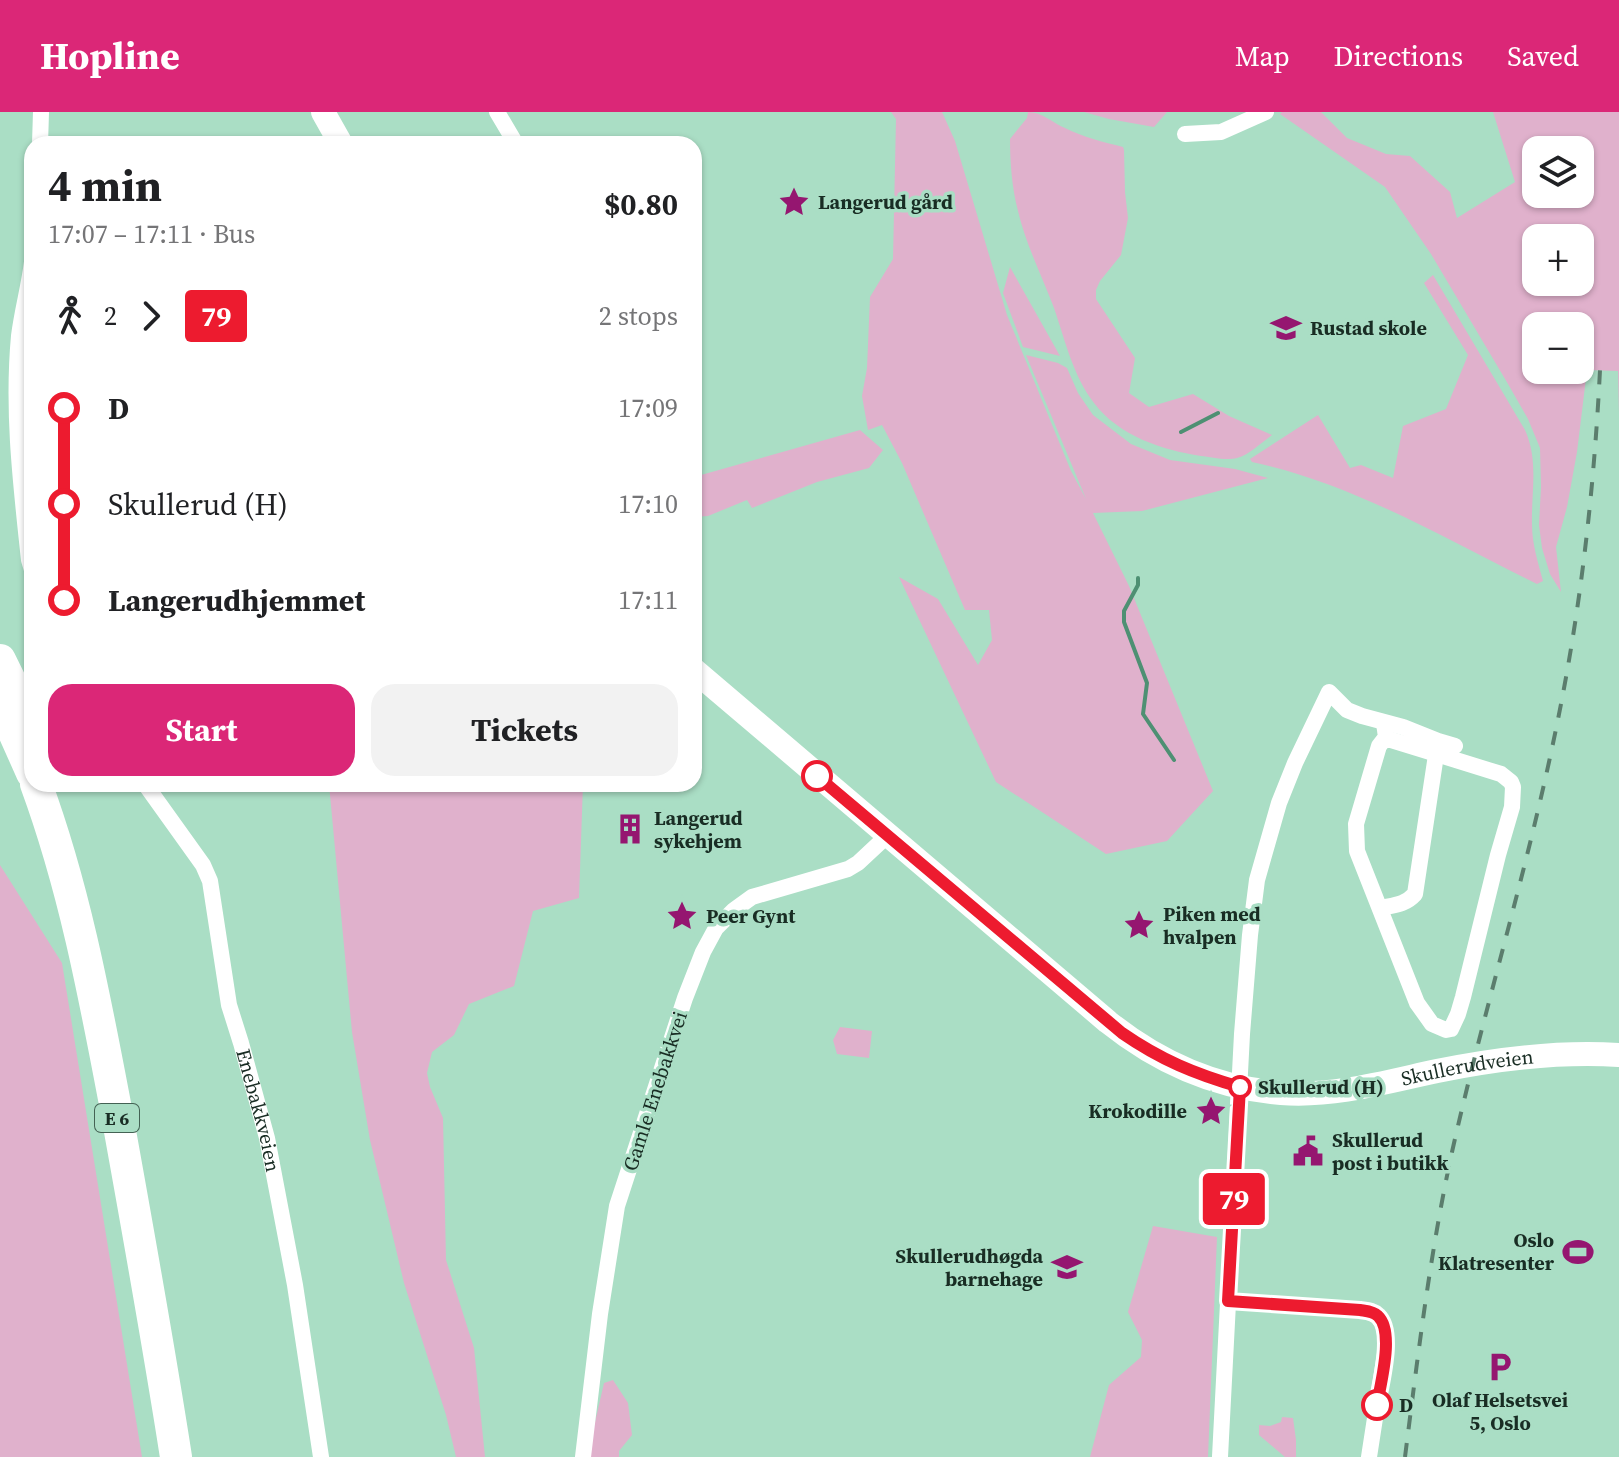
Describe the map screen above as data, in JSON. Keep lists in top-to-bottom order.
{
  "streets": {
    "highway": ["E 6"],
    "main road": ["Skullerudveien"],
    "street": ["Gamle Enebakkvei", "Enebakkveien"]
  },
  "crossings": [
    ["Skullerudveien", "Gamle Enebakkvei"]
  ],
  "places": {
    "place": [
      "Langerud gård",
      "Peer Gynt",
      "Piken med hvalpen",
      "Krokodille"
    ],
    "school or university": ["Rustad skole", "Skullerudhøgda barnehage"],
    "building": ["Langerud sykehjem"],
    "other": ["Skullerud (H)", "D"],
    "public building": ["Skullerud post i butikk"],
    "sports": ["Oslo Klatresenter"],
    "parking": ["Olaf Helsetsvei 5, Oslo"]
  },
  "lines": ["bus line 79"],
  "page": {
    "header": "Hopline",
    "nav": ["Map", "Directions", "Saved"],
    "on_map": "79",
    "map_buttons": ["+", "−"],
    "heading": ["4 min", "17:07 – 17:11 · Bus", "$0.80"],
    "legs": ["2", "79", "2 stops"],
    "list": [
      {
        "name": "D",
        "value": "17:09"
      },
      {
        "name": "Skullerud (H)",
        "value": "17:10"
      },
      {
        "name": "Langerudhjemmet",
        "value": "17:11"
      }
    ],
    "buttons": ["Start", "Tickets"]
  }
}
